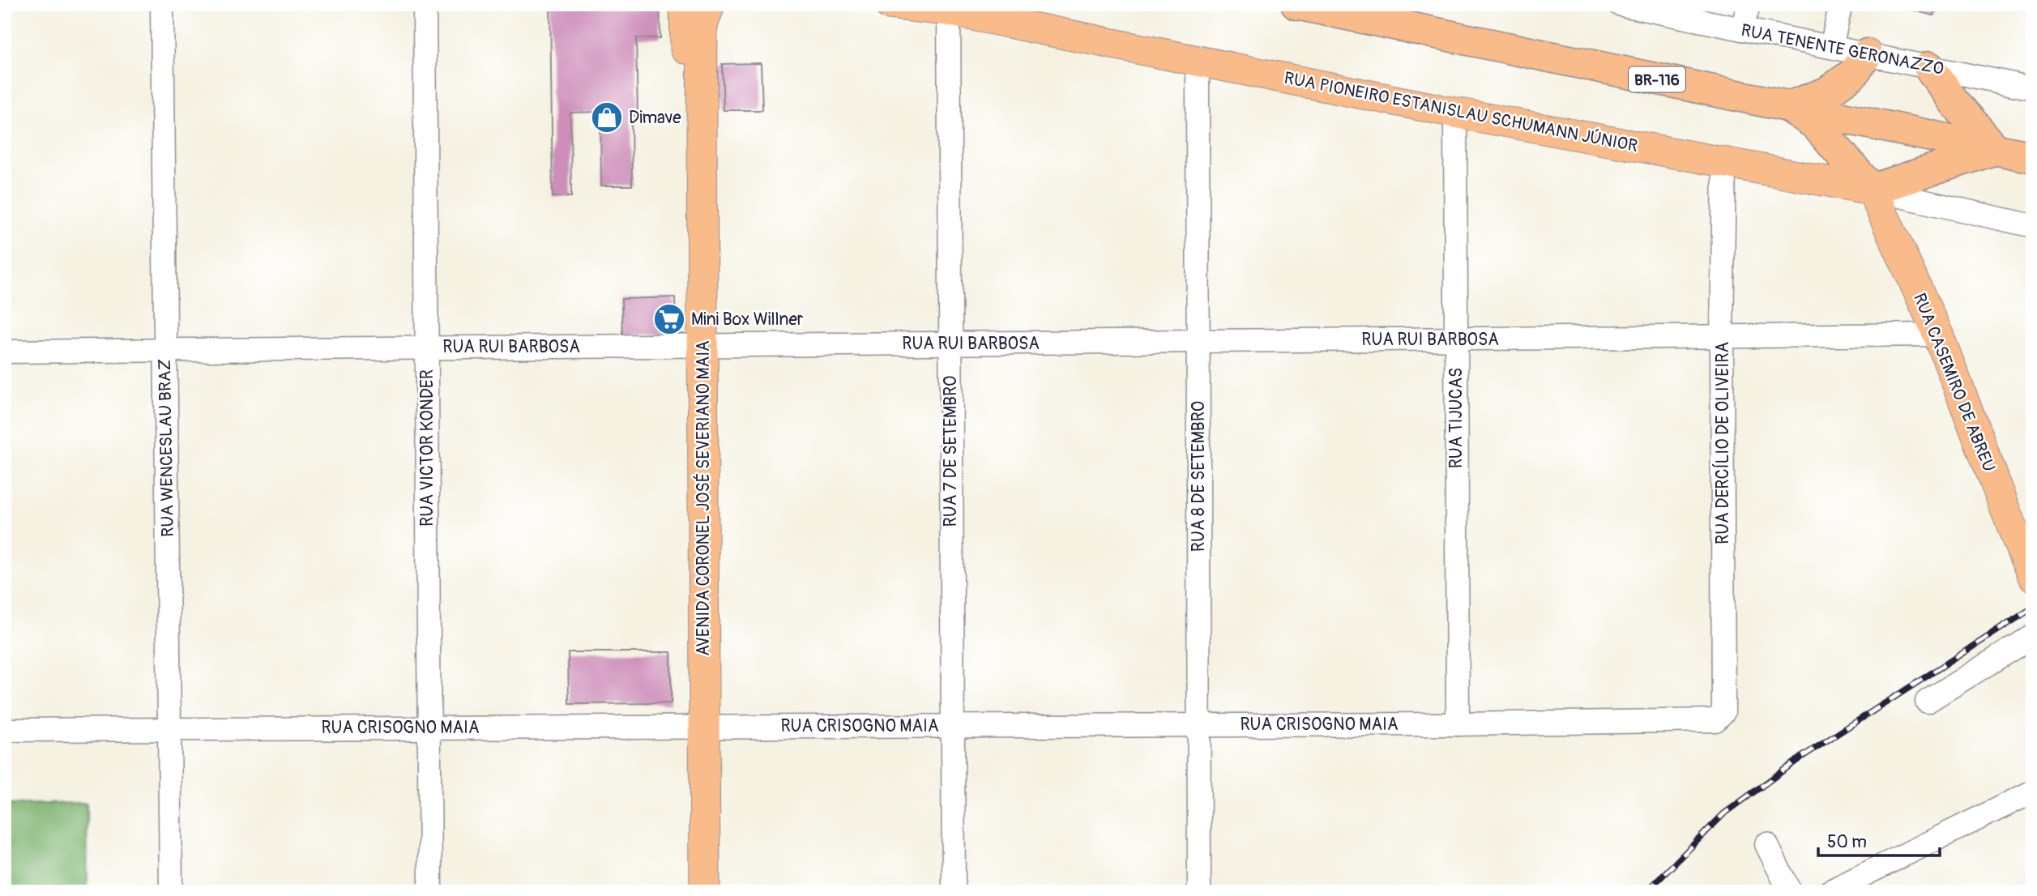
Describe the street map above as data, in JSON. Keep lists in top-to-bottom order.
{
  "streets": {
    "highway": ["BR-116"],
    "main road": ["RUA PIONEIRO ESTANISLAU SCHUMANN JÚNIOR", "RUA CASEMIRO DE ABREU", "AVENIDA CORONEL JOSÉ SEVERIANO MAIA"],
    "street": [
      "RUA TENENTE GERONAZZO",
      "RUA RUI BARBOSA",
      "RUA TIJUCAS",
      "RUA DERCÍLIO DE OLIVEIRA",
      "RUA WENCESLAU BRAZ",
      "RUA VICTOR KONDER",
      "RUA 7 DE SETEMBRO",
      "RUA 8 DE SETEMBRO",
      "RUA CRISOGNO MAIA"
    ]
  },
  "crossings": [
    ["RUA PIONEIRO ESTANISLAU SCHUMANN JÚNIOR", "RUA CASEMIRO DE ABREU"],
    ["RUA PIONEIRO ESTANISLAU SCHUMANN JÚNIOR", "RUA TIJUCAS"],
    ["RUA PIONEIRO ESTANISLAU SCHUMANN JÚNIOR", "RUA DERCÍLIO DE OLIVEIRA"],
    ["RUA PIONEIRO ESTANISLAU SCHUMANN JÚNIOR", "RUA 7 DE SETEMBRO"],
    ["RUA PIONEIRO ESTANISLAU SCHUMANN JÚNIOR", "RUA 8 DE SETEMBRO"],
    ["RUA RUI BARBOSA", "RUA CASEMIRO DE ABREU"],
    ["RUA RUI BARBOSA", "RUA TIJUCAS"],
    ["RUA RUI BARBOSA", "RUA DERCÍLIO DE OLIVEIRA"],
    ["RUA RUI BARBOSA", "RUA WENCESLAU BRAZ"],
    ["RUA RUI BARBOSA", "RUA VICTOR KONDER"],
    ["RUA RUI BARBOSA", "RUA 7 DE SETEMBRO"],
    ["RUA RUI BARBOSA", "RUA 8 DE SETEMBRO"],
    ["RUA RUI BARBOSA", "AVENIDA CORONEL JOSÉ SEVERIANO MAIA"],
    ["RUA TIJUCAS", "RUA CRISOGNO MAIA"],
    ["RUA DERCÍLIO DE OLIVEIRA", "RUA CRISOGNO MAIA"],
    ["RUA WENCESLAU BRAZ", "RUA CRISOGNO MAIA"],
    ["RUA VICTOR KONDER", "RUA CRISOGNO MAIA"],
    ["RUA 7 DE SETEMBRO", "RUA CRISOGNO MAIA"],
    ["RUA 8 DE SETEMBRO", "RUA CRISOGNO MAIA"],
    ["AVENIDA CORONEL JOSÉ SEVERIANO MAIA", "RUA CRISOGNO MAIA"]
  ],
  "places": {
    "shop": ["Dimave"],
    "supermarket": ["Mini Box Willner"]
  },
  "scale_bar": "50 m"
}
